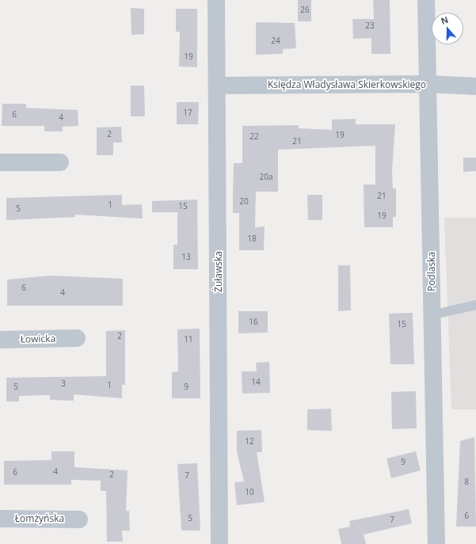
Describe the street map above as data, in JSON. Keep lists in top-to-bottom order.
{
  "streets": {
    "street": [
      "Księdza Władysława Skierkowskiego",
      "Żuławska",
      "Podlaska",
      "Łowicka",
      "Łomżyńska"
    ]
  },
  "crossings": [
    ["Księdza Władysława Skierkowskiego", "Żuławska"],
    ["Księdza Władysława Skierkowskiego", "Podlaska"]
  ],
  "house_numbers": [
    "26",
    "23",
    "24",
    "19",
    "17",
    "6",
    "4",
    "2",
    "19",
    "22",
    "21",
    "20a",
    "21",
    "20",
    "1",
    "15",
    "5",
    "19",
    "18",
    "13",
    "6",
    "4",
    "16",
    "15",
    "2",
    "11",
    "14",
    "3",
    "1",
    "5",
    "9",
    "12",
    "9",
    "4",
    "6",
    "2",
    "7",
    "8",
    "10",
    "6",
    "5",
    "7"
  ],
  "north": "top"
}
